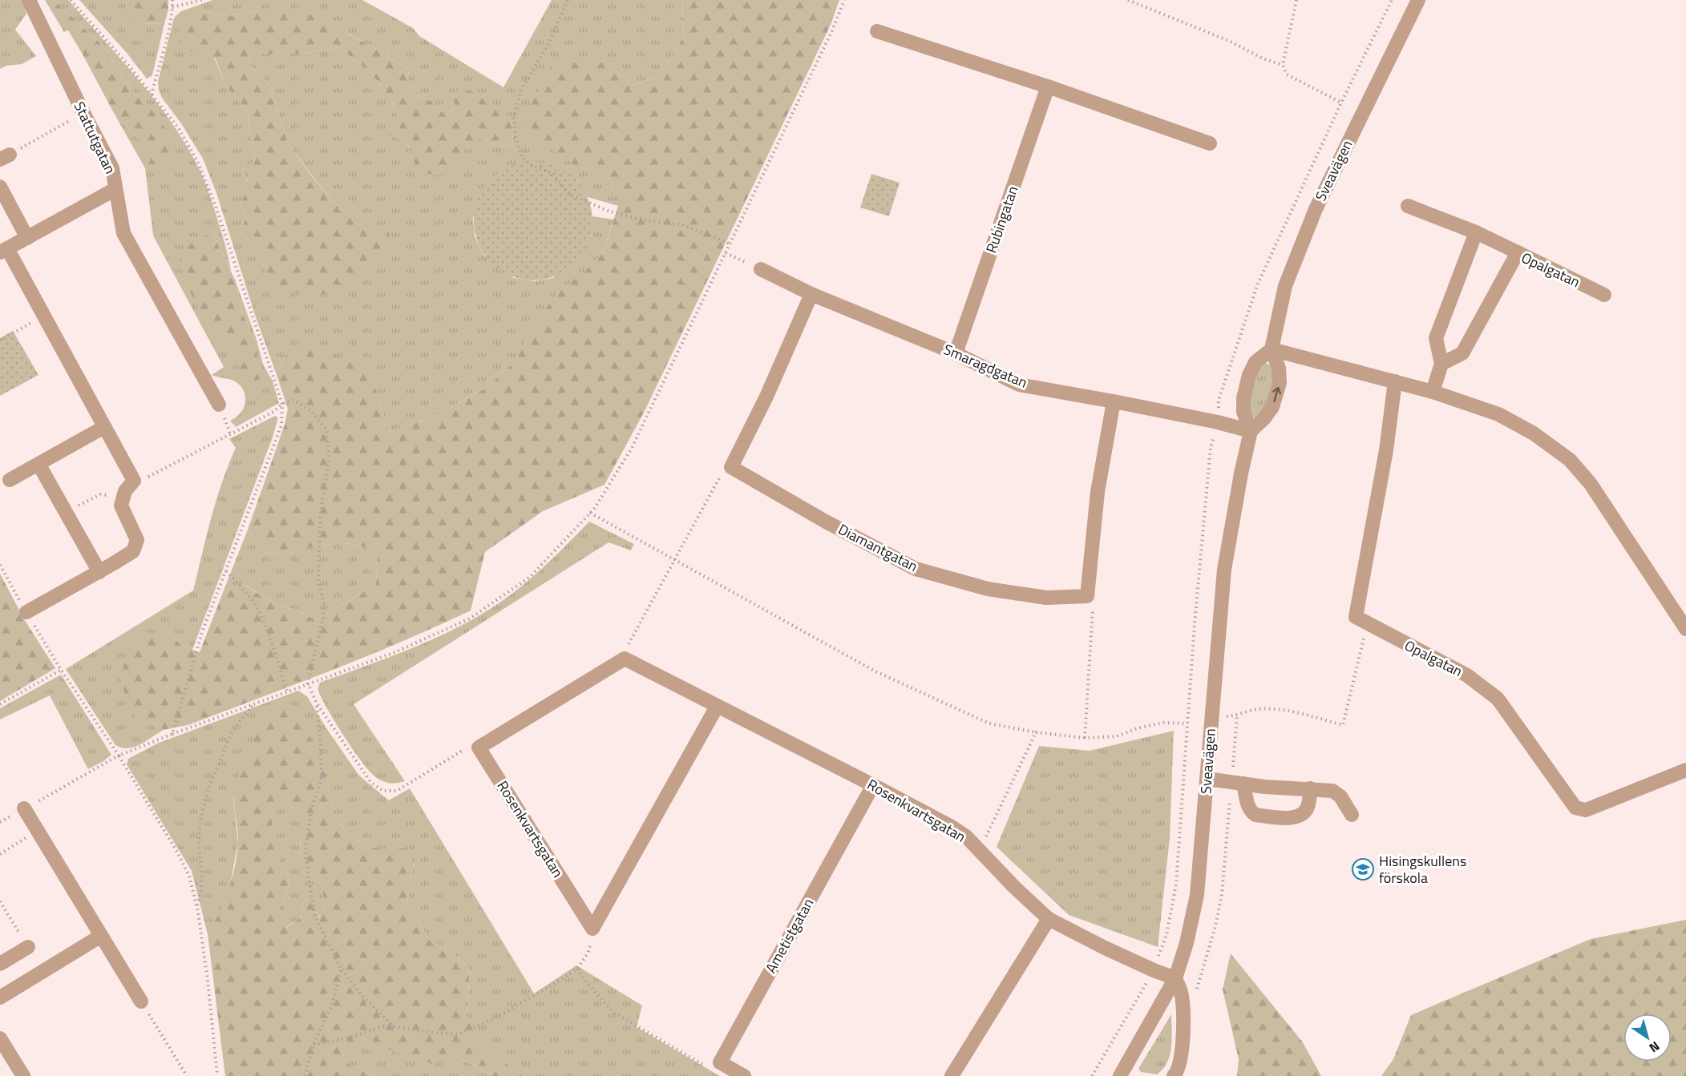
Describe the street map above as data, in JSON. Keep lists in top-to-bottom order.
{
  "streets": {
    "street": [
      "Stattutgatan",
      "Sveavägen",
      "Rubingatan",
      "Opalgatan",
      "Smaragdgatan",
      "Diamantgatan",
      "Rosenkvartsgatan",
      "Ametistgatan"
    ]
  },
  "crossings": [
    ["Sveavägen", "Smaragdgatan"],
    ["Sveavägen", "Rosenkvartsgatan"],
    ["Rubingatan", "Smaragdgatan"],
    ["Rosenkvartsgatan", "Ametistgatan"]
  ],
  "places": {
    "school or university": ["Hisingskullens förskola"]
  },
  "north": "bottom right"
}
